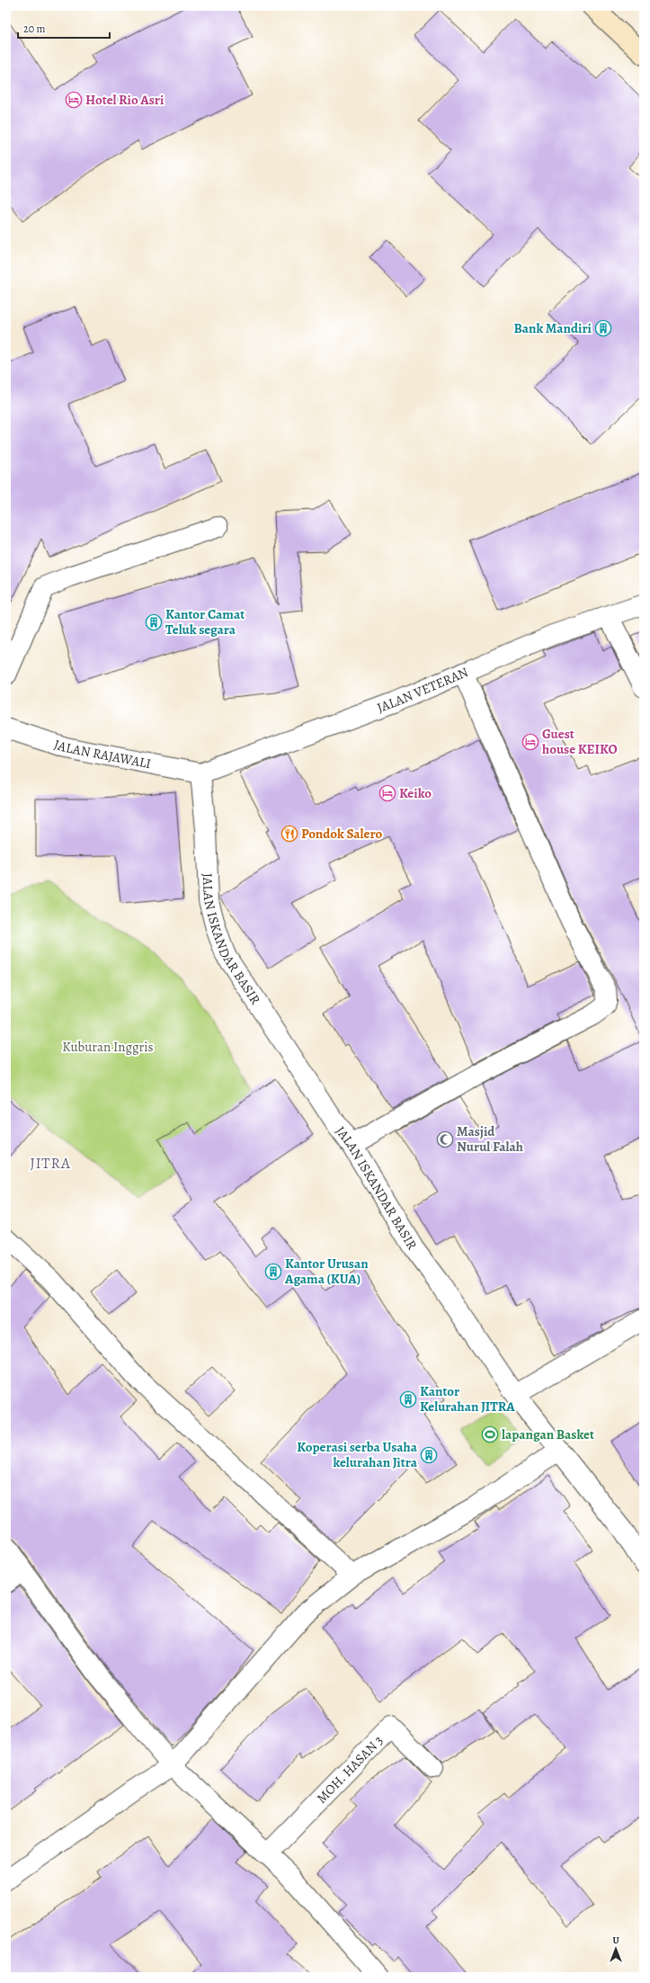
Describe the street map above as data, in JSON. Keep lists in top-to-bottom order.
{
  "streets": {
    "street": [
      "JALAN VETERAN",
      "JALAN RAJAWALI",
      "JALAN ISKANDAR BASIR",
      "MOH. HASAN 3"
    ]
  },
  "crossings": [
    ["JALAN VETERAN", "JALAN RAJAWALI"],
    ["JALAN VETERAN", "JALAN ISKANDAR BASIR"],
    ["JALAN RAJAWALI", "JALAN ISKANDAR BASIR"]
  ],
  "districts": ["JITRA"],
  "parks": ["Kuburan Inggris"],
  "places": {
    "hotel": ["Hotel Rio Asri", "Guest house KEIKO", "Keiko"],
    "building": [
      "Bank Mandiri",
      "Kantor Camat Teluk segara",
      "Kantor Urusan Agama (KUA)",
      "Kantor Kelurahan JITRA",
      "Koperasi serba Usaha kelurahan Jitra"
    ],
    "restaurant": ["Pondok Salero"],
    "mosque": ["Masjid Nurul Falah"],
    "sports": ["lapangan Basket"]
  },
  "scale_bar": "20 m",
  "north": "top"
}
